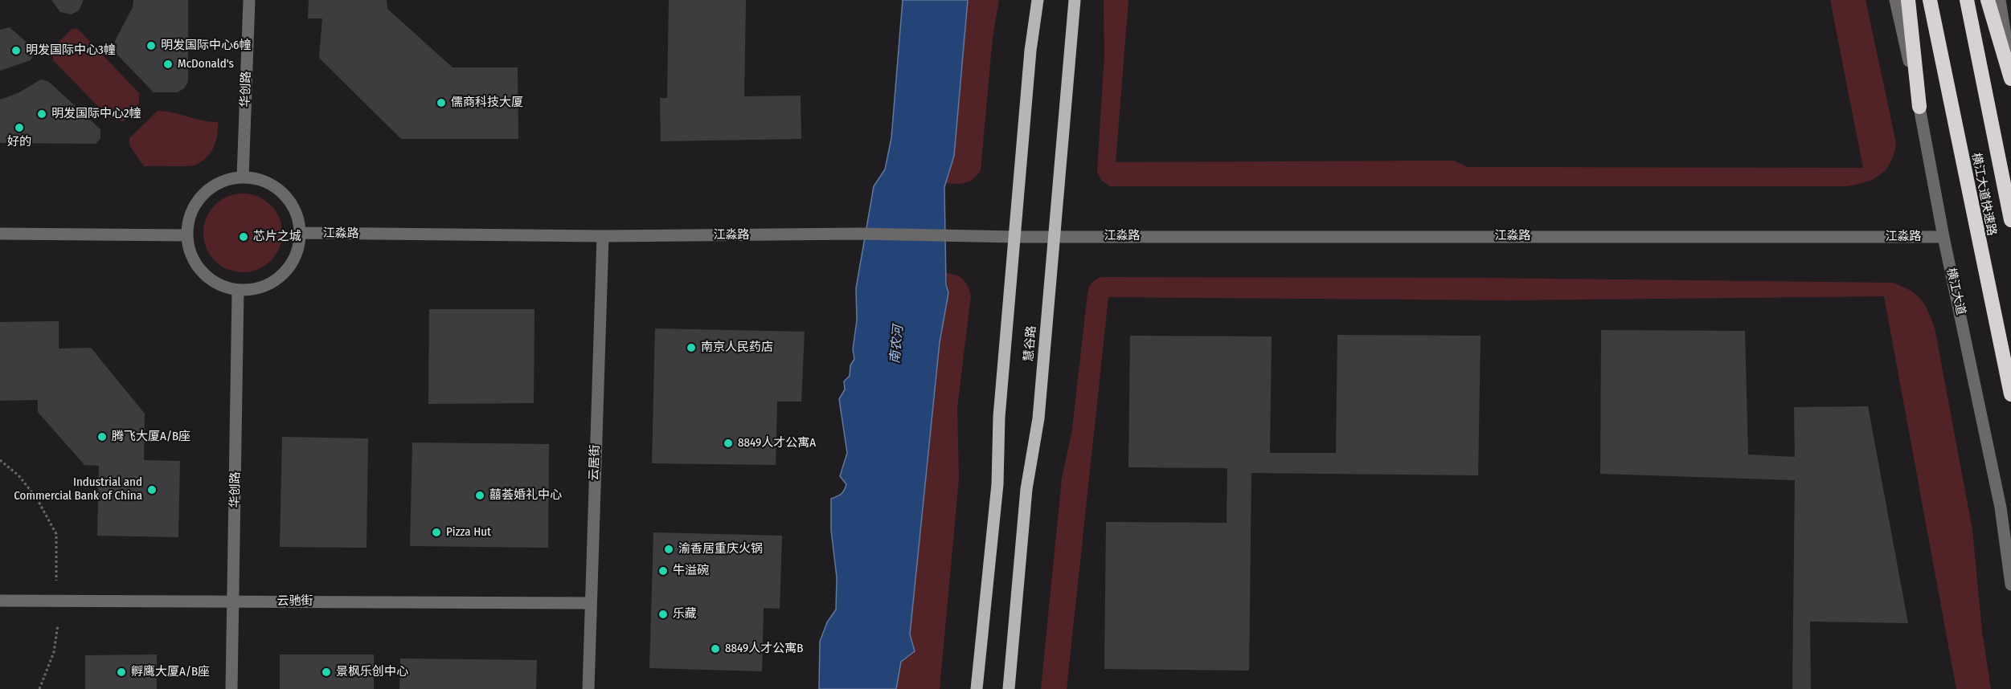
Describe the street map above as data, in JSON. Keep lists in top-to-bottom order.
{
  "streets": {
    "highway": ["横江大道快速路"],
    "main road": ["慧谷路"],
    "street": [
      "华创路",
      "江淼路",
      "横江大道",
      "云居街",
      "云驰街"
    ]
  },
  "crossings": [
    ["华创路", "江淼路"],
    ["华创路", "云驰街"],
    ["江淼路", "横江大道"],
    ["江淼路", "慧谷路"],
    ["江淼路", "云居街"],
    ["云居街", "云驰街"]
  ],
  "water": ["南农河"],
  "places": [
    "明发国际中心6幢",
    "明发国际中心3幢",
    "McDonald's",
    "儒商科技大厦",
    "明发国际中心2幢",
    "好的",
    "芯片之城",
    "南京人民药店",
    "腾飞大厦A/B座",
    "8849人才公寓A",
    "Industrial and Commercial Bank of China",
    "囍荟婚礼中心",
    "Pizza Hut",
    "渝香居重庆火锅",
    "牛溢碗",
    "乐藏",
    "8849人才公寓B",
    "孵鹰大厦A/B座",
    "景枫乐创中心"
  ]
}
